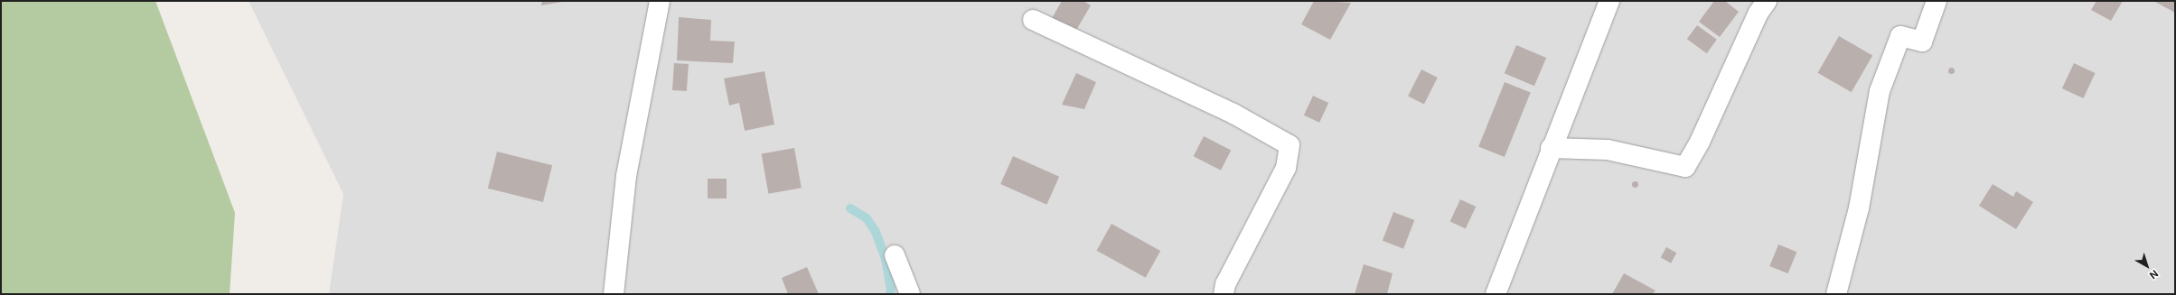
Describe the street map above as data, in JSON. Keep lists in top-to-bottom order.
{
  "north": "bottom right"
}
